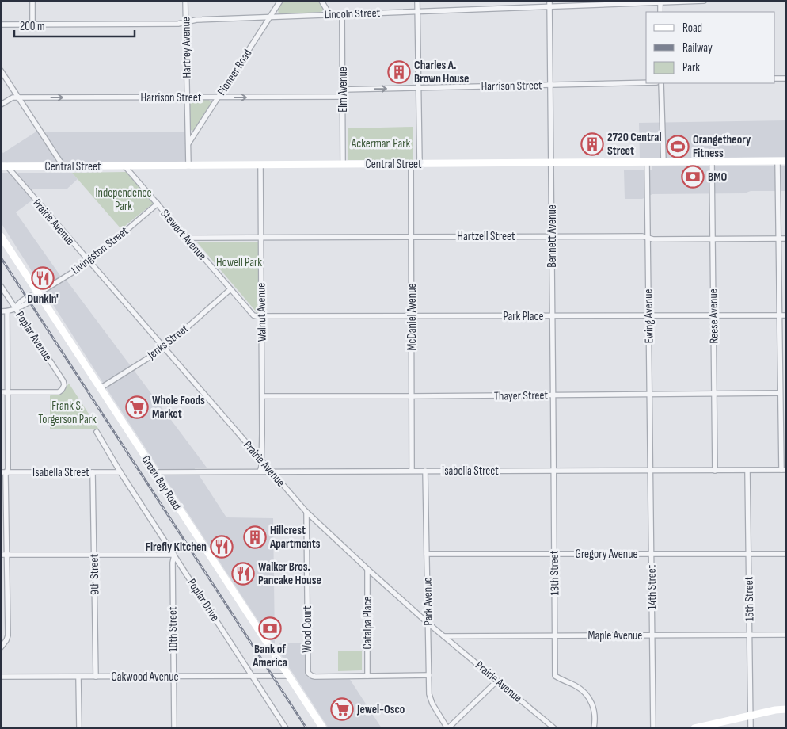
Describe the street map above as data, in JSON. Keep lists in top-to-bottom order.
{
  "streets": {
    "main road": ["Central Street", "Green Bay Road"],
    "street": [
      "Lincoln Street",
      "Hartrey Avenue",
      "Pioneer Road",
      "Harrison Street",
      "Elm Avenue",
      "Prairie Avenue",
      "Stewart Avenue",
      "Hartzell Street",
      "Bennett Avenue",
      "Livingston Street",
      "Walnut Avenue",
      "Park Place",
      "Ewing Avenue",
      "Reese Avenue",
      "McDaniel Avenue",
      "Poplar Avenue",
      "Jenks Street",
      "Thayer Street",
      "Isabella Street",
      "Gregory Avenue",
      "13th Street",
      "9th Street",
      "14th Street",
      "15th Street",
      "Poplar Drive",
      "Park Avenue",
      "Catalpa Place",
      "10th Street",
      "Wood Court",
      "Maple Avenue",
      "Oakwood Avenue"
    ]
  },
  "crossings": [
    ["Lincoln Street", "Hartrey Avenue"],
    ["Lincoln Street", "Pioneer Road"],
    ["Lincoln Street", "Elm Avenue"],
    ["Lincoln Street", "Bennett Avenue"],
    ["Hartrey Avenue", "Pioneer Road"],
    ["Hartrey Avenue", "Harrison Street"],
    ["Hartrey Avenue", "Central Street"],
    ["Pioneer Road", "Harrison Street"],
    ["Harrison Street", "Elm Avenue"],
    ["Harrison Street", "Bennett Avenue"],
    ["Elm Avenue", "Central Street"],
    ["Central Street", "Prairie Avenue"],
    ["Central Street", "Stewart Avenue"],
    ["Central Street", "Bennett Avenue"],
    ["Central Street", "Walnut Avenue"],
    ["Central Street", "Ewing Avenue"],
    ["Central Street", "Reese Avenue"],
    ["Central Street", "McDaniel Avenue"],
    ["Prairie Avenue", "Livingston Street"],
    ["Prairie Avenue", "Walnut Avenue"],
    ["Prairie Avenue", "Jenks Street"],
    ["Prairie Avenue", "Isabella Street"],
    ["Prairie Avenue", "Park Avenue"],
    ["Prairie Avenue", "Catalpa Place"],
    ["Prairie Avenue", "Wood Court"],
    ["Prairie Avenue", "Maple Avenue"],
    ["Stewart Avenue", "Hartzell Street"],
    ["Stewart Avenue", "Livingston Street"],
    ["Stewart Avenue", "Walnut Avenue"],
    ["Stewart Avenue", "Park Place"],
    ["Stewart Avenue", "Jenks Street"],
    ["Hartzell Street", "Bennett Avenue"],
    ["Hartzell Street", "Walnut Avenue"],
    ["Hartzell Street", "Ewing Avenue"],
    ["Hartzell Street", "Reese Avenue"],
    ["Hartzell Street", "McDaniel Avenue"],
    ["Bennett Avenue", "Park Place"],
    ["Bennett Avenue", "Thayer Street"],
    ["Bennett Avenue", "Isabella Street"],
    ["Bennett Avenue", "13th Street"],
    ["Livingston Street", "Poplar Avenue"],
    ["Livingston Street", "Green Bay Road"],
    ["Walnut Avenue", "Park Place"],
    ["Walnut Avenue", "Thayer Street"],
    ["Walnut Avenue", "Isabella Street"],
    ["Park Place", "Ewing Avenue"],
    ["Park Place", "Reese Avenue"],
    ["Park Place", "McDaniel Avenue"],
    ["Ewing Avenue", "Thayer Street"],
    ["Ewing Avenue", "Isabella Street"],
    ["Ewing Avenue", "14th Street"],
    ["Reese Avenue", "Thayer Street"],
    ["Reese Avenue", "Isabella Street"],
    ["McDaniel Avenue", "Thayer Street"],
    ["McDaniel Avenue", "Isabella Street"],
    ["Jenks Street", "Green Bay Road"],
    ["Isabella Street", "Green Bay Road"],
    ["Isabella Street", "13th Street"],
    ["Isabella Street", "9th Street"],
    ["Isabella Street", "14th Street"],
    ["Isabella Street", "15th Street"],
    ["Isabella Street", "Poplar Drive"],
    ["Isabella Street", "Park Avenue"],
    ["Green Bay Road", "Oakwood Avenue"],
    ["Gregory Avenue", "13th Street"],
    ["Gregory Avenue", "14th Street"],
    ["Gregory Avenue", "15th Street"],
    ["Gregory Avenue", "Park Avenue"],
    ["13th Street", "Maple Avenue"],
    ["9th Street", "Oakwood Avenue"],
    ["14th Street", "Maple Avenue"],
    ["15th Street", "Maple Avenue"],
    ["Poplar Drive", "10th Street"],
    ["Poplar Drive", "Oakwood Avenue"],
    ["Catalpa Place", "Wood Court"],
    ["10th Street", "Oakwood Avenue"]
  ],
  "one_way": ["Harrison Street"],
  "parks": [
    "Ackerman Park",
    "Independence Park",
    "Howell Park",
    "Frank S. Torgerson Park"
  ],
  "places": {
    "building": ["Charles A. Brown House", "2720 Central Street", "Hillcrest Apartments"],
    "sports": ["Orangetheory Fitness"],
    "bank": ["BMO", "Bank of America"],
    "restaurant": ["Dunkin'", "Firefly Kitchen", "Walker Bros. Pancake House"],
    "supermarket": ["Whole Foods Market", "Jewel-Osco"]
  },
  "legend": ["Road", "Railway", "Park"],
  "scale_bar": "200 m"
}
